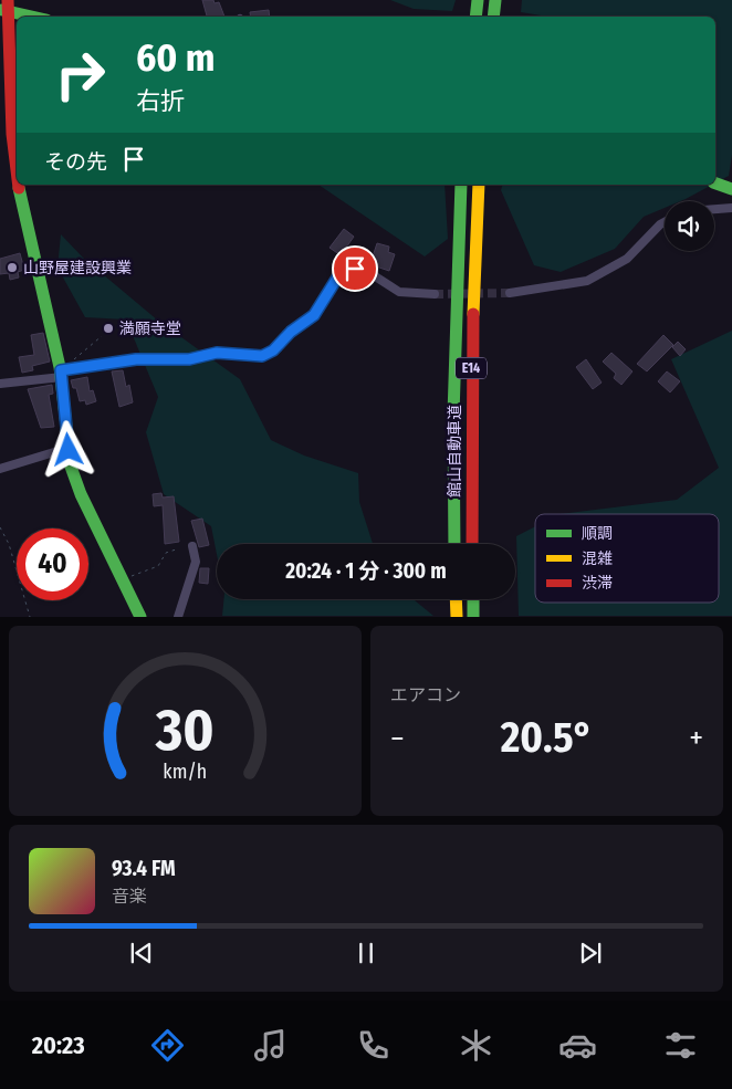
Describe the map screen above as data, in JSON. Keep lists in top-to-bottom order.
{
  "streets": {
    "main road": ["E14", "館山自動車道"]
  },
  "places": ["山野屋建設興業", "満願寺堂"],
  "legend": ["順調", "混雑", "渋滞"],
  "page": {
    "turn": ["60 m", "右折"],
    "then": "その先",
    "limit": "40",
    "trip": "20:24 · 1 分 · 300 m",
    "tile": "エアコン",
    "heat": ["−", "20.5°", "+"],
    "song": ["93.4 FM", "音楽"],
    "tabs": "20:23",
    "gauge": ["30", "km/h"]
  }
}
